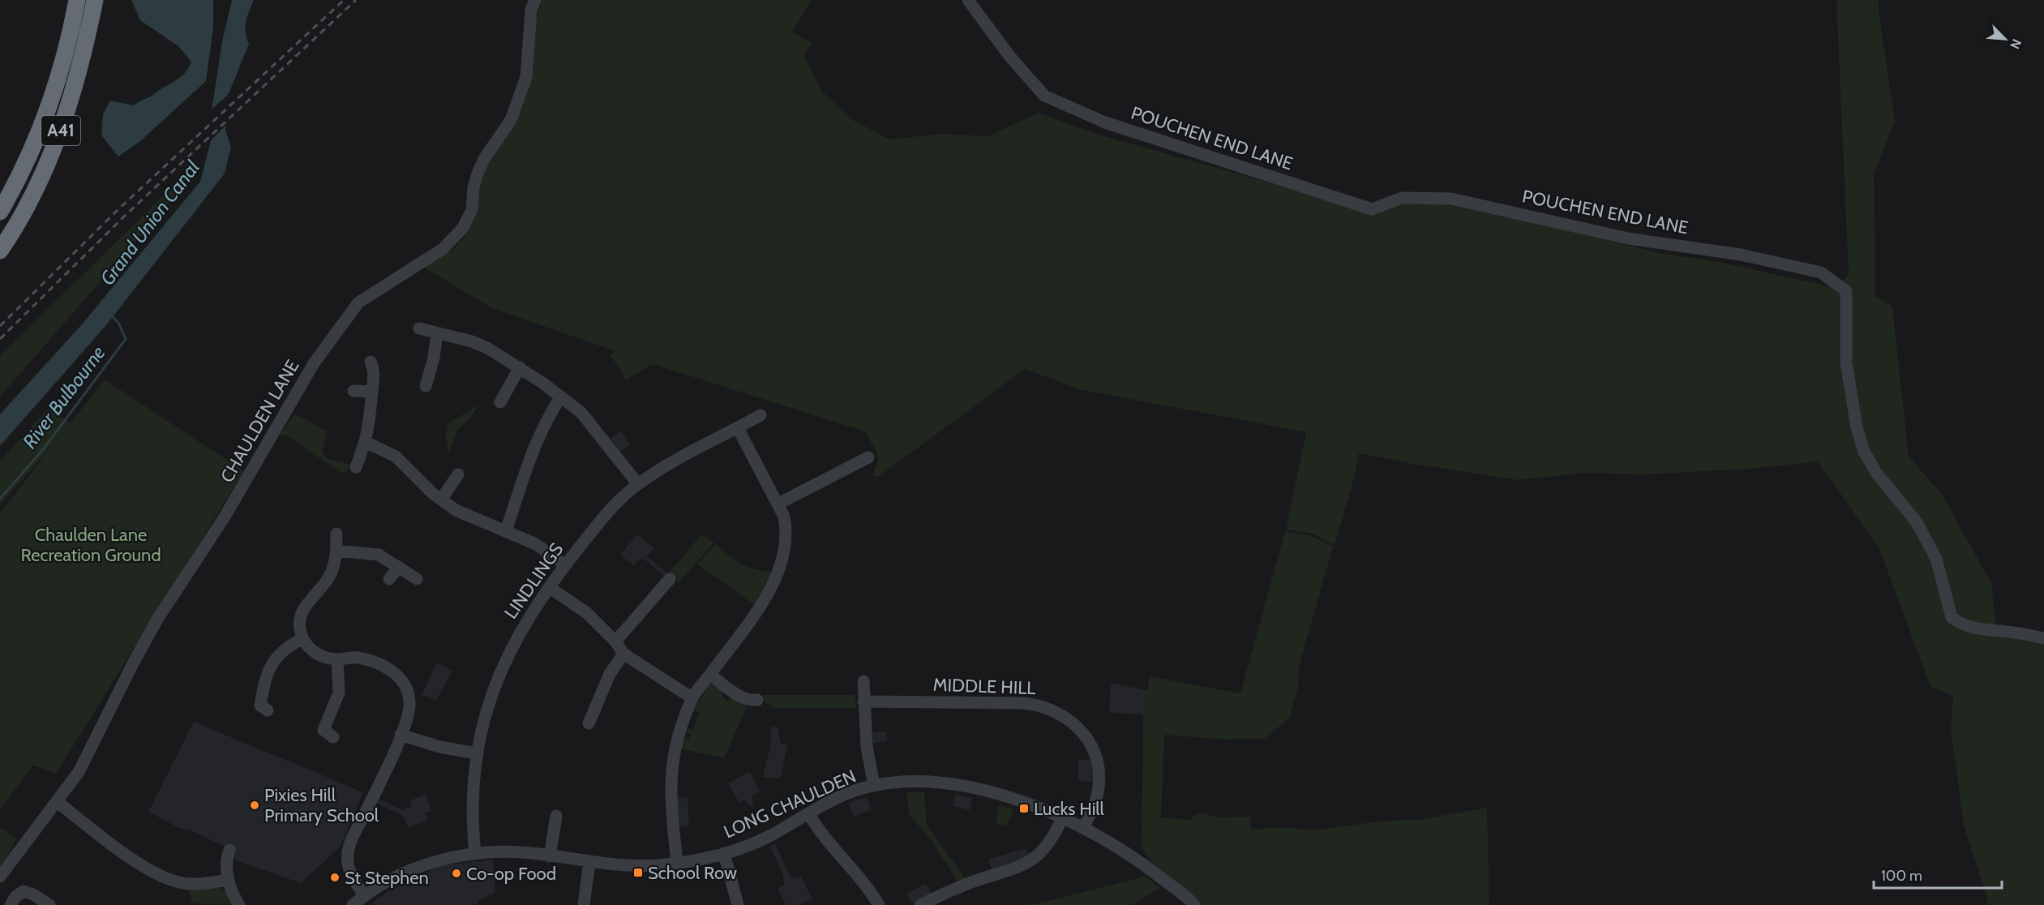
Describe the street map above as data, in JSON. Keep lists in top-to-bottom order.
{
  "streets": {
    "highway": ["A41"],
    "street": [
      "POUCHEN END LANE",
      "CHAULDEN LANE",
      "LINDLINGS",
      "MIDDLE HILL",
      "LONG CHAULDEN"
    ]
  },
  "crossings": [
    ["LINDLINGS", "LONG CHAULDEN"],
    ["MIDDLE HILL", "LONG CHAULDEN"]
  ],
  "water": ["Grand Union Canal", "River Bulbourne"],
  "parks": ["Chaulden Lane Recreation Ground"],
  "places": {
    "other": ["Pixies Hill Primary School", "Co-op Food", "St Stephen"],
    "transit": ["Lucks Hill", "School Row"]
  },
  "scale_bar": "100 m",
  "north": "bottom right"
}
